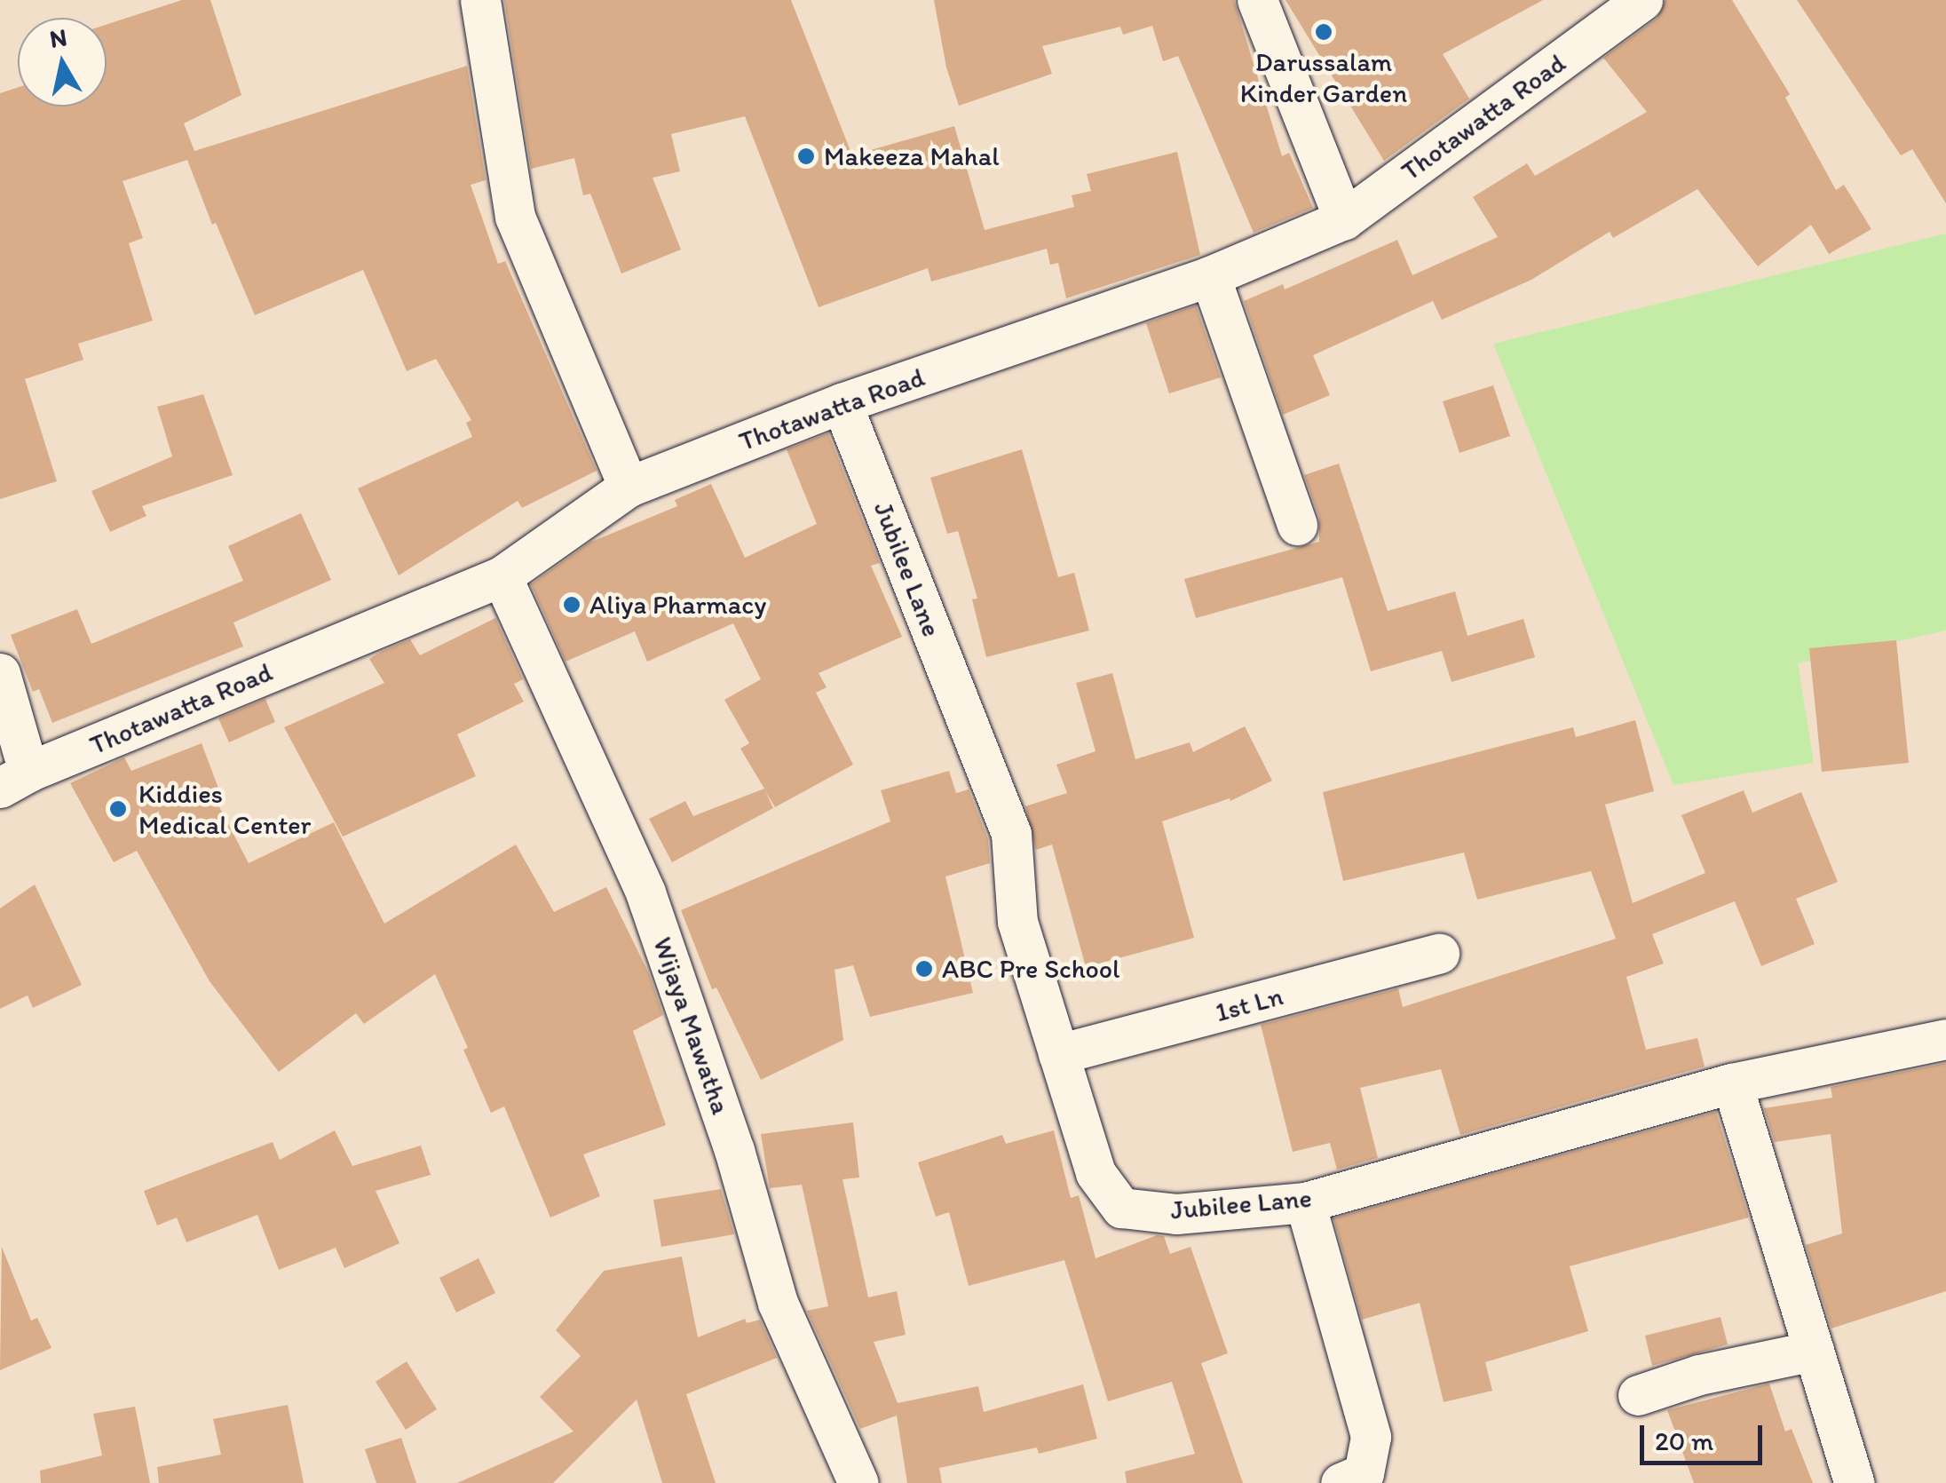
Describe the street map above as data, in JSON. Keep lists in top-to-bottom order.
{
  "streets": {
    "street": [
      "Thotawatta Road",
      "Jubilee Lane",
      "1st Ln",
      "Wijaya Mawatha"
    ]
  },
  "crossings": [
    ["Thotawatta Road", "Jubilee Lane"],
    ["Thotawatta Road", "Wijaya Mawatha"],
    ["Jubilee Lane", "1st Ln"]
  ],
  "places": [
    "Darussalam Kinder Garden",
    "Makeeza Mahal",
    "Aliya Pharmacy",
    "Kiddies Medical Center",
    "ABC Pre School"
  ],
  "scale_bar": "20 m",
  "north": "top"
}
